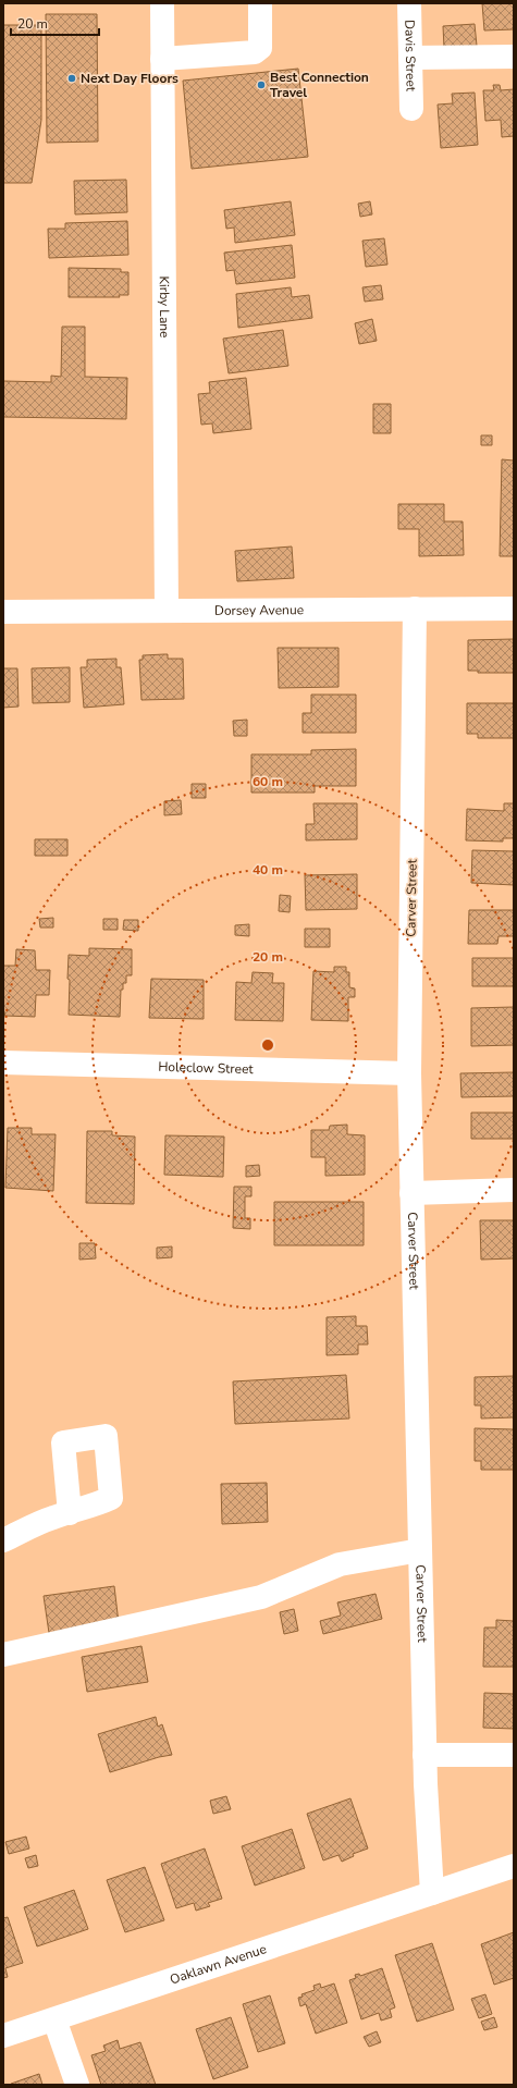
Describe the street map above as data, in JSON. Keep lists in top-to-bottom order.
{
  "streets": {
    "street": [
      "Davis Street",
      "Kirby Lane",
      "Dorsey Avenue",
      "Carver Street",
      "Holeclow Street",
      "Oaklawn Avenue"
    ]
  },
  "crossings": [
    ["Kirby Lane", "Dorsey Avenue"],
    ["Dorsey Avenue", "Carver Street"],
    ["Carver Street", "Holeclow Street"],
    ["Carver Street", "Oaklawn Avenue"]
  ],
  "places": ["Next Day Floors", "Best Connection Travel"],
  "scale_bar": "20 m",
  "rings": ["60 m", "40 m", "20 m"]
}
